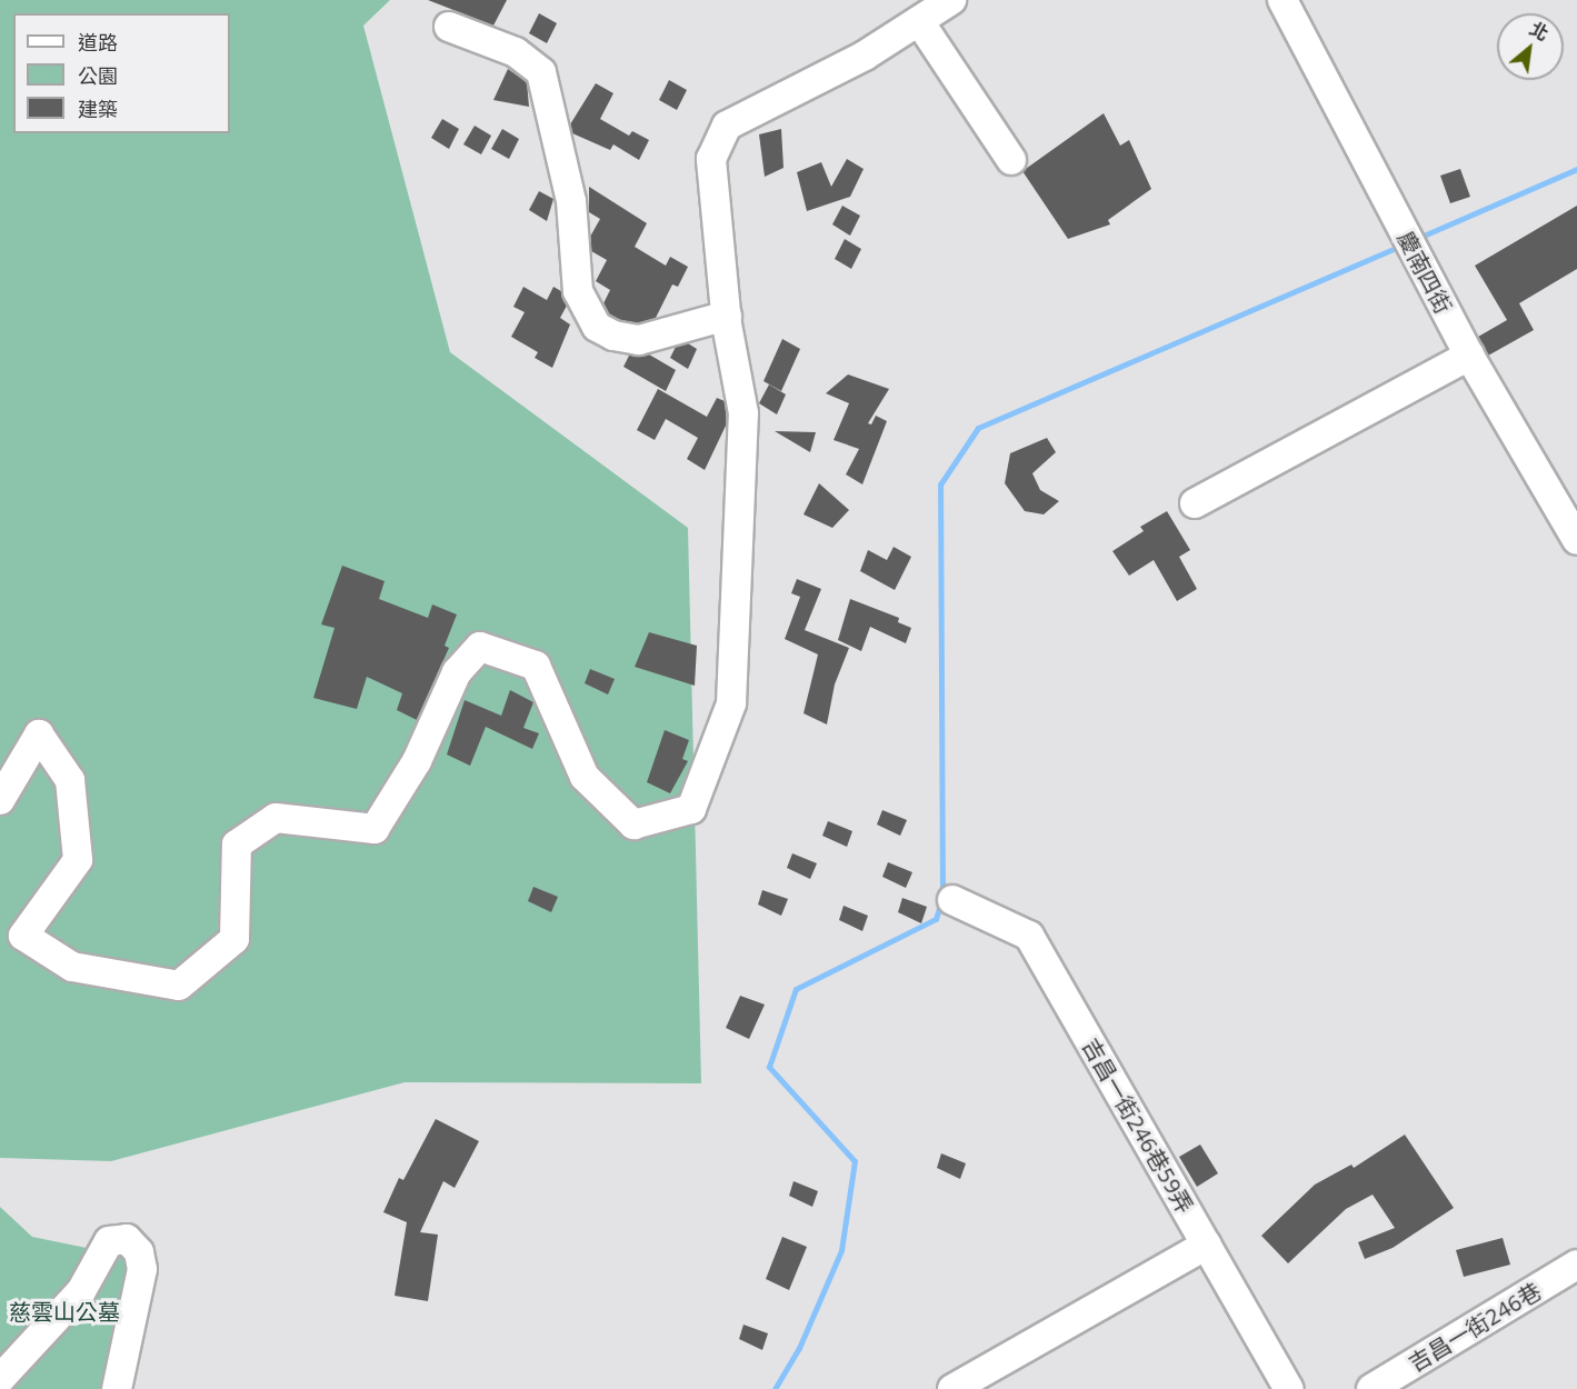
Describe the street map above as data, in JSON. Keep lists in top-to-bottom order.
{
  "streets": {
    "street": ["慶南四街", "吉昌一街246巷59弄", "吉昌一街246巷"]
  },
  "parks": ["慈雲山公墓"],
  "legend": ["道路", "公園", "建築"],
  "north": "top right"
}
